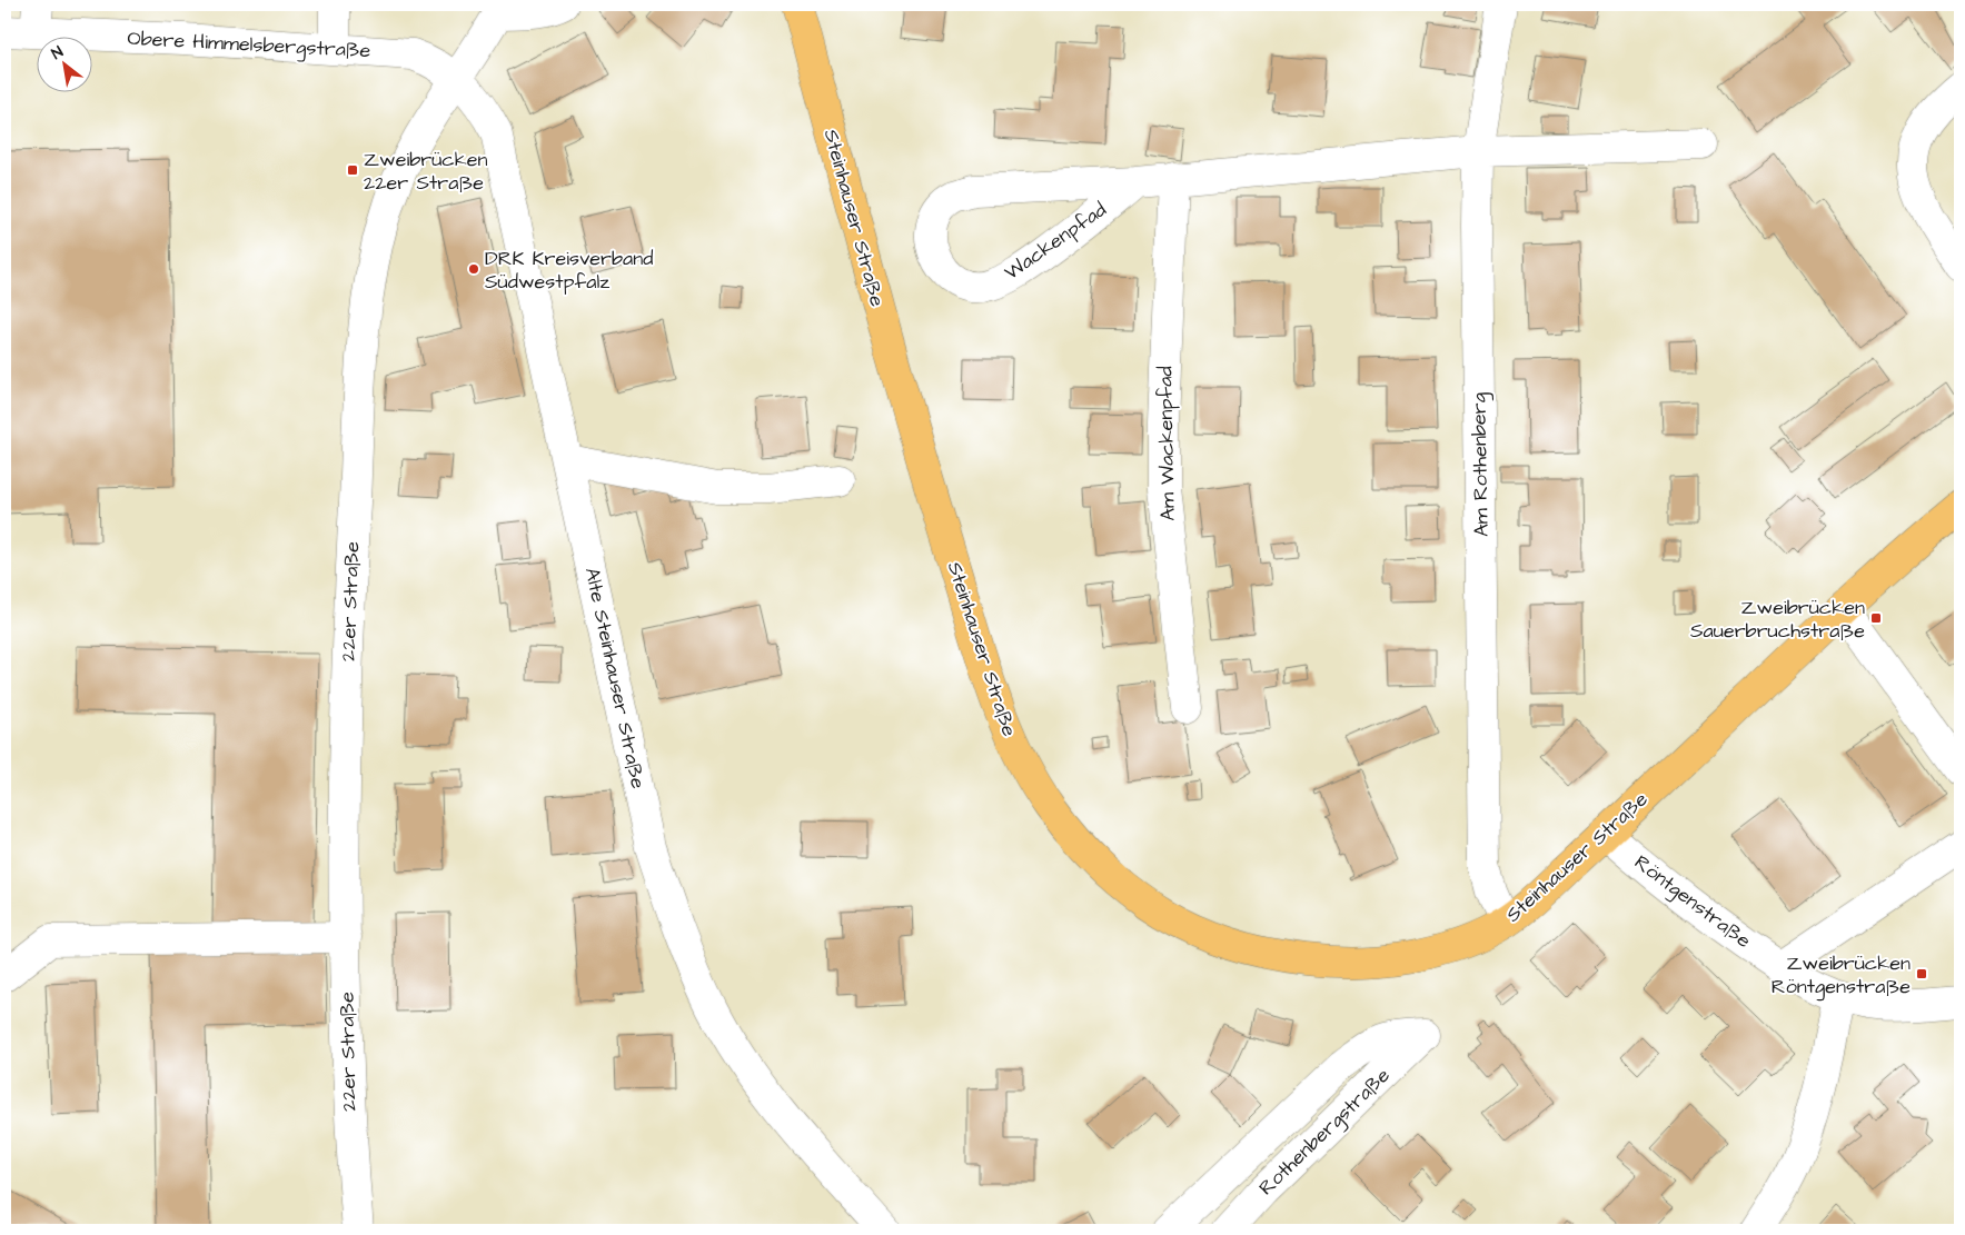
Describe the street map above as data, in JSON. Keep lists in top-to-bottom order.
{
  "streets": {
    "main road": ["Steinhauser Straße"],
    "street": [
      "Obere Himmelsbergstraße",
      "Wackenpfad",
      "Am Wackenpfad",
      "Am Rothenberg",
      "22er Straße",
      "Alte Steinhauser Straße",
      "Röntgenstraße",
      "Rothenbergstraße"
    ]
  },
  "crossings": [
    ["Obere Himmelsbergstraße", "22er Straße"],
    ["Obere Himmelsbergstraße", "Alte Steinhauser Straße"],
    ["Steinhauser Straße", "Am Rothenberg"],
    ["Steinhauser Straße", "Röntgenstraße"],
    ["Wackenpfad", "Am Wackenpfad"],
    ["Wackenpfad", "Am Rothenberg"],
    ["22er Straße", "Alte Steinhauser Straße"]
  ],
  "places": {
    "transit": ["Zweibrücken 22er Straße", "Zweibrücken Sauerbruchstraße", "Zweibrücken Röntgenstraße"],
    "other": ["DRK Kreisverband Südwestpfalz"]
  },
  "north": "top left"
}
